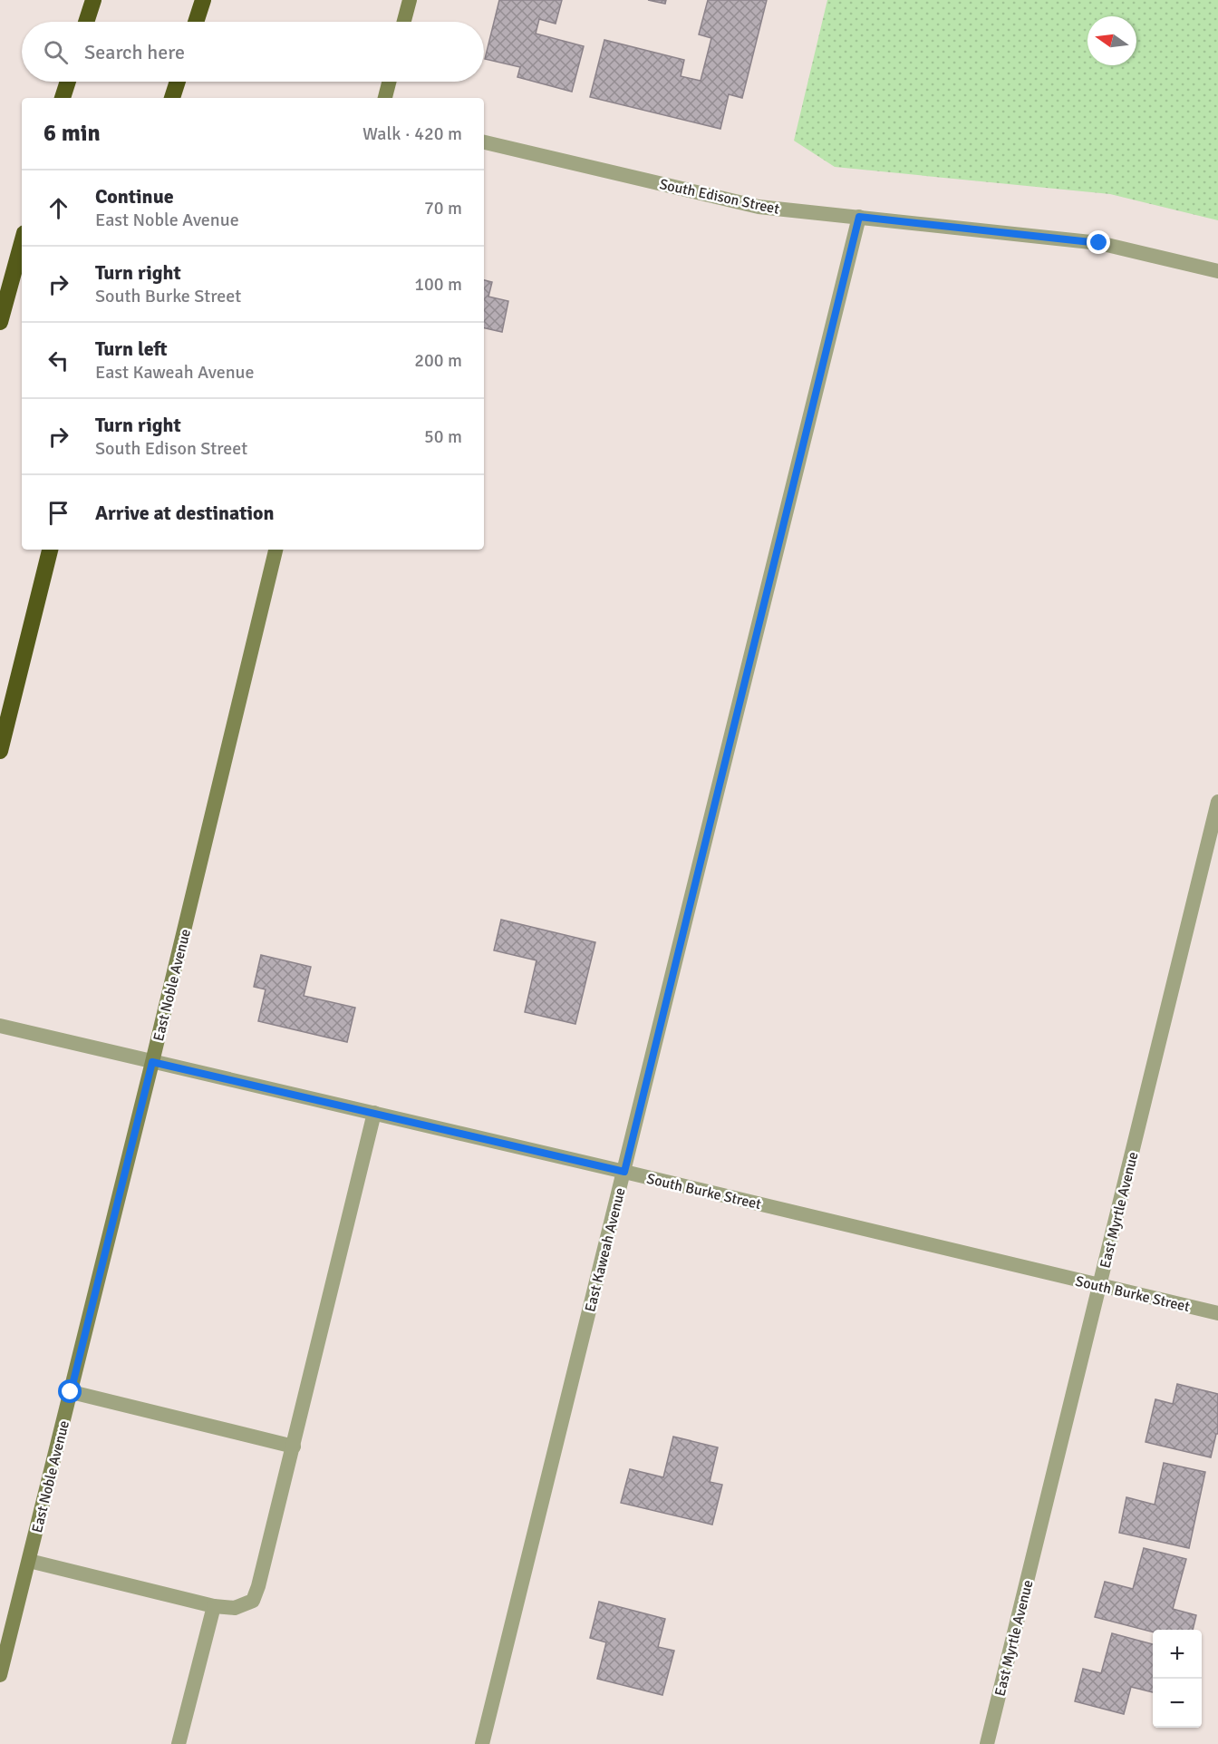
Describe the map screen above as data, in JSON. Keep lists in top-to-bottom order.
{
  "streets": {
    "main road": ["East Noble Avenue"],
    "street": [
      "South Edison Street",
      "South Burke Street",
      "East Myrtle Avenue",
      "East Kaweah Avenue"
    ]
  },
  "crossings": [
    ["South Edison Street", "East Kaweah Avenue"],
    ["East Noble Avenue", "South Burke Street"],
    ["South Burke Street", "East Myrtle Avenue"],
    ["South Burke Street", "East Kaweah Avenue"]
  ],
  "north": "left",
  "page": {
    "search": "Search here",
    "heading": ["6 min", "Walk · 420 m"],
    "list": [
      ["Continue", "East Noble Avenue", "70 m"],
      ["Turn right", "South Burke Street", "100 m"],
      ["Turn left", "East Kaweah Avenue", "200 m"],
      ["Turn right", "South Edison Street", "50 m"],
      "Arrive at destination"
    ],
    "map_buttons": ["+", "−"]
  }
}
